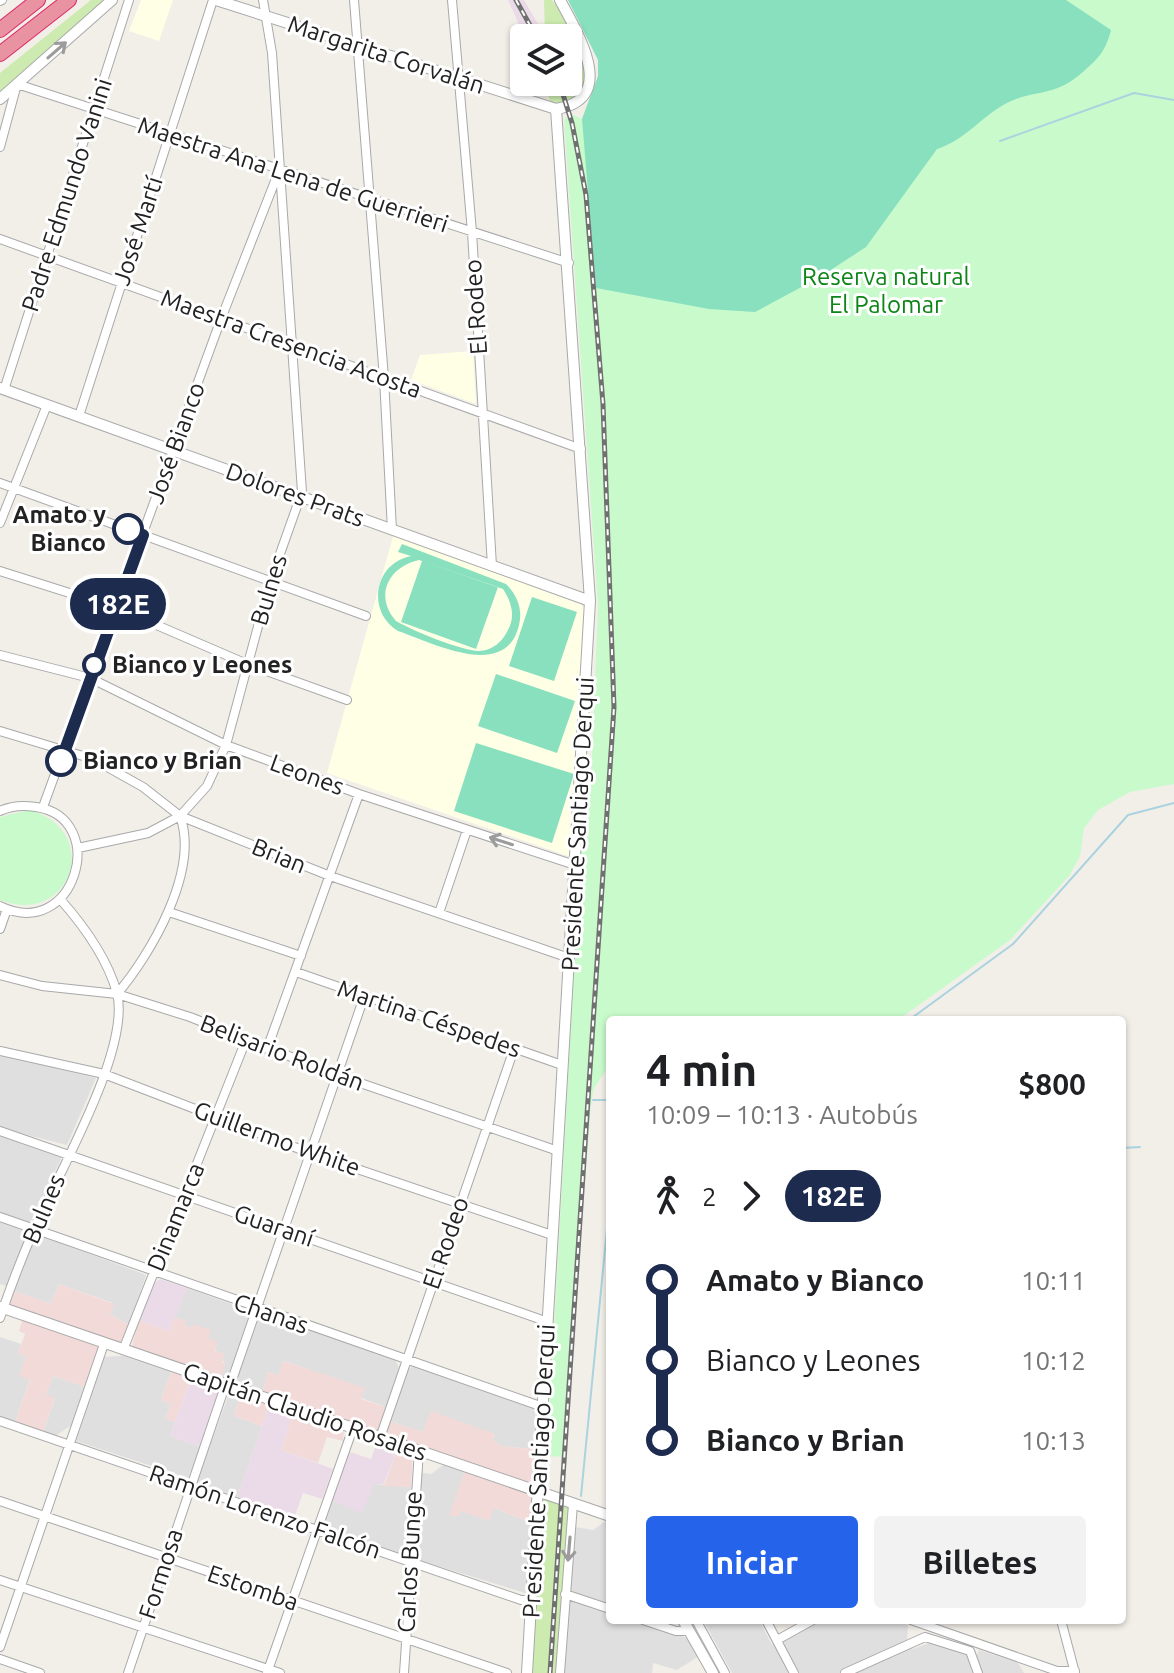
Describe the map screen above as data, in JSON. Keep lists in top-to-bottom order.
{
  "streets": {
    "street": [
      "Margarita Corvalán",
      "Maestra Ana Lena de Guerrieri",
      "Padre Edmundo Vanini",
      "José Martí",
      "El Rodeo",
      "Maestra Cresencia Acosta",
      "José Bianco",
      "Dolores Prats",
      "Bulnes",
      "Leones",
      "Presidente Santiago Derqui",
      "Brian",
      "Martina Céspedes",
      "Belisario Roldán",
      "Guillermo White",
      "Dinamarca",
      "Guaraní",
      "Chanas",
      "Capitán Claudio Rosales",
      "Ramón Lorenzo Falcón",
      "Carlos Bunge",
      "Formosa",
      "Estomba"
    ]
  },
  "crossings": [
    ["Margarita Corvalán", "José Martí"],
    ["Margarita Corvalán", "El Rodeo"],
    ["Margarita Corvalán", "Bulnes"],
    ["Margarita Corvalán", "Presidente Santiago Derqui"],
    ["Maestra Ana Lena de Guerrieri", "Padre Edmundo Vanini"],
    ["Maestra Ana Lena de Guerrieri", "José Martí"],
    ["Maestra Ana Lena de Guerrieri", "El Rodeo"],
    ["Maestra Ana Lena de Guerrieri", "José Bianco"],
    ["Maestra Ana Lena de Guerrieri", "Bulnes"],
    ["Maestra Ana Lena de Guerrieri", "Presidente Santiago Derqui"],
    ["Padre Edmundo Vanini", "Maestra Cresencia Acosta"],
    ["Padre Edmundo Vanini", "Dolores Prats"],
    ["José Martí", "Maestra Cresencia Acosta"],
    ["José Martí", "Dolores Prats"],
    ["El Rodeo", "Maestra Cresencia Acosta"],
    ["El Rodeo", "Dolores Prats"],
    ["El Rodeo", "Martina Céspedes"],
    ["El Rodeo", "Belisario Roldán"],
    ["El Rodeo", "Guillermo White"],
    ["El Rodeo", "Guaraní"],
    ["El Rodeo", "Chanas"],
    ["El Rodeo", "Capitán Claudio Rosales"],
    ["Maestra Cresencia Acosta", "José Bianco"],
    ["Maestra Cresencia Acosta", "Bulnes"],
    ["Maestra Cresencia Acosta", "Presidente Santiago Derqui"],
    ["José Bianco", "Dolores Prats"],
    ["José Bianco", "Bulnes"],
    ["José Bianco", "Leones"],
    ["José Bianco", "Brian"],
    ["Dolores Prats", "Bulnes"],
    ["Dolores Prats", "Presidente Santiago Derqui"],
    ["Bulnes", "Leones"],
    ["Bulnes", "Brian"],
    ["Bulnes", "Belisario Roldán"],
    ["Bulnes", "Guillermo White"],
    ["Bulnes", "Guaraní"],
    ["Bulnes", "Chanas"],
    ["Bulnes", "Capitán Claudio Rosales"],
    ["Leones", "Presidente Santiago Derqui"],
    ["Presidente Santiago Derqui", "Brian"],
    ["Presidente Santiago Derqui", "Martina Céspedes"],
    ["Presidente Santiago Derqui", "Belisario Roldán"],
    ["Presidente Santiago Derqui", "Guillermo White"],
    ["Presidente Santiago Derqui", "Guaraní"],
    ["Presidente Santiago Derqui", "Chanas"],
    ["Presidente Santiago Derqui", "Capitán Claudio Rosales"],
    ["Presidente Santiago Derqui", "Ramón Lorenzo Falcón"],
    ["Martina Céspedes", "Formosa"],
    ["Belisario Roldán", "Dinamarca"],
    ["Belisario Roldán", "Formosa"],
    ["Guillermo White", "Dinamarca"],
    ["Guillermo White", "Formosa"],
    ["Dinamarca", "Guaraní"],
    ["Dinamarca", "Chanas"],
    ["Dinamarca", "Capitán Claudio Rosales"],
    ["Guaraní", "Formosa"],
    ["Chanas", "Formosa"],
    ["Capitán Claudio Rosales", "Carlos Bunge"],
    ["Capitán Claudio Rosales", "Formosa"],
    ["Ramón Lorenzo Falcón", "Carlos Bunge"],
    ["Ramón Lorenzo Falcón", "Formosa"],
    ["Carlos Bunge", "Estomba"],
    ["Formosa", "Estomba"]
  ],
  "parks": ["Reserva natural El Palomar"],
  "places": ["Amato y Bianco", "Bianco y Leones", "Bianco y Brian"],
  "lines": ["bus line 182E"],
  "page": {
    "on_map": "182E",
    "heading": ["4 min", "10:09 – 10:13 · Autobús", "$800"],
    "legs": ["2", "182E"],
    "list": [
      {
        "name": "Amato y Bianco",
        "value": "10:11"
      },
      {
        "name": "Bianco y Leones",
        "value": "10:12"
      },
      {
        "name": "Bianco y Brian",
        "value": "10:13"
      }
    ],
    "buttons": ["Iniciar", "Billetes"]
  }
}
